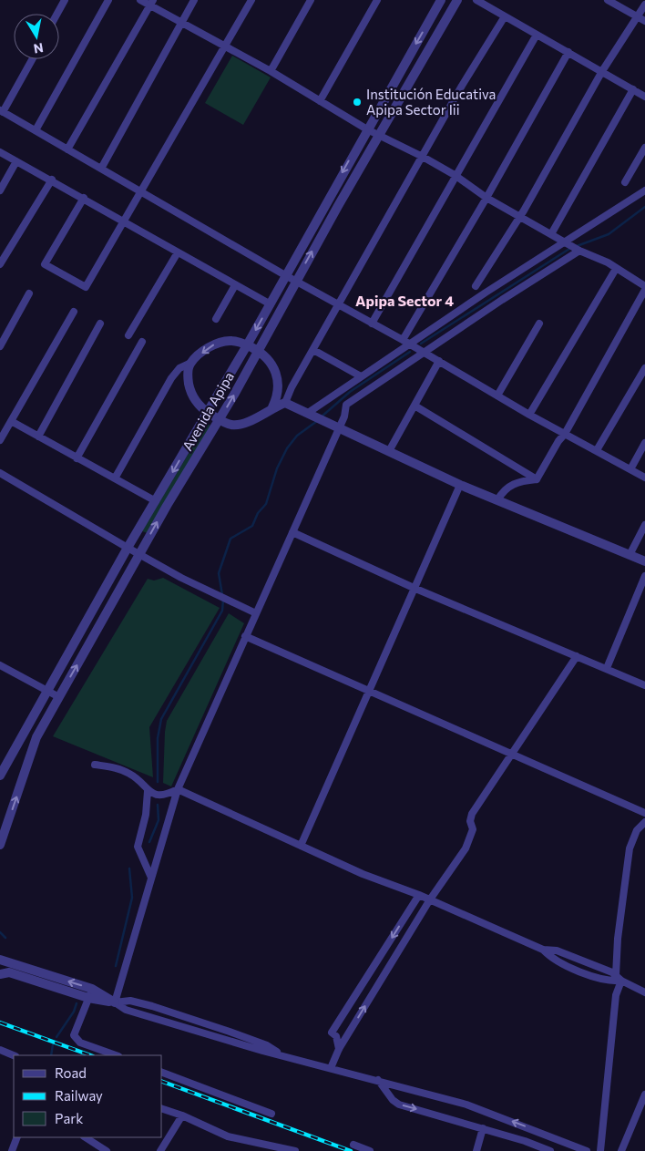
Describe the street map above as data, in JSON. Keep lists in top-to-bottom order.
{
  "streets": {
    "street": ["Avenida Apipa"]
  },
  "districts": ["Apipa Sector 4"],
  "places": ["Institución Educativa Apipa Sector Iii"],
  "legend": ["Road", "Railway", "Park"],
  "north": "bottom"
}
